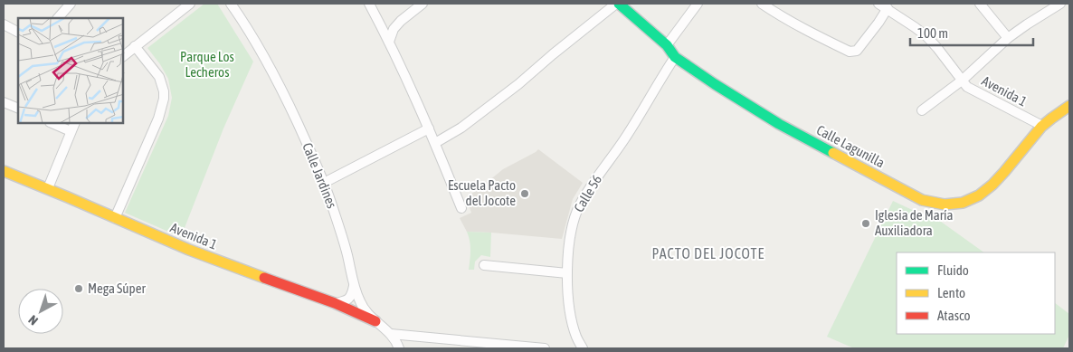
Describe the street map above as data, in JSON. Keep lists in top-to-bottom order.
{
  "streets": {
    "street": [
      "Avenida 1",
      "Calle Lagunilla",
      "Calle Jardines",
      "Calle 56"
    ]
  },
  "crossings": [
    ["Avenida 1", "Calle Lagunilla"],
    ["Avenida 1", "Calle Jardines"],
    ["Calle Lagunilla", "Calle 56"]
  ],
  "districts": ["PACTO DEL JOCOTE"],
  "parks": ["Parque Los Lecheros"],
  "places": ["Escuela Pacto del Jocote", "Iglesia de María Auxiliadora", "Mega Súper"],
  "legend": ["Fluido", "Lento", "Atasco"],
  "scale_bar": "100 m",
  "north": "bottom left"
}
